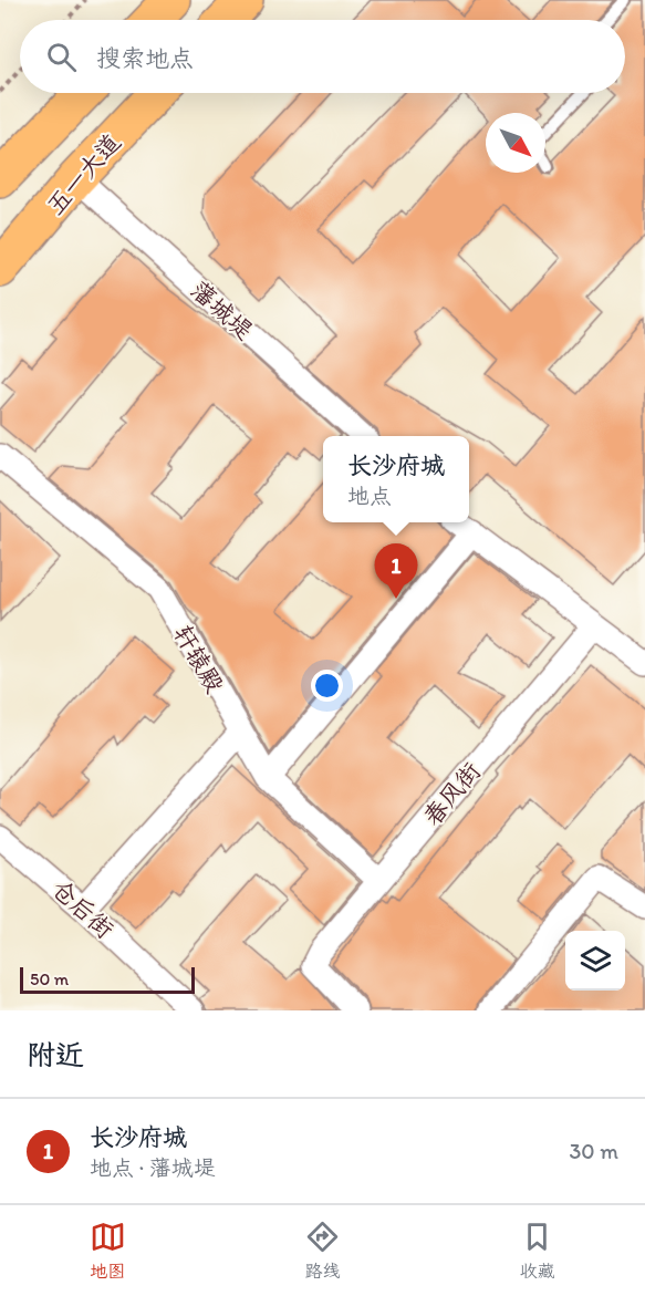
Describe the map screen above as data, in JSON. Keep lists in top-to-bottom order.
{
  "streets": {
    "main road": ["五一大道"],
    "street": [
      "藩城堤",
      "轩辕殿",
      "春风街",
      "仓后街"
    ]
  },
  "crossings": [
    ["五一大道", "藩城堤"],
    ["轩辕殿", "春风街"]
  ],
  "scale_bar": "50 m",
  "north": "bottom right",
  "page": {
    "search": "搜索地点",
    "popup": ["长沙府城", "地点"],
    "pins": "1",
    "scale": "50 m",
    "heading": "附近",
    "list": [
      {
        "mark": "1",
        "name": "长沙府城",
        "note": "地点 · 藩城堤",
        "value": "30 m"
      }
    ],
    "nav": ["地图", "路线", "收藏"]
  }
}
